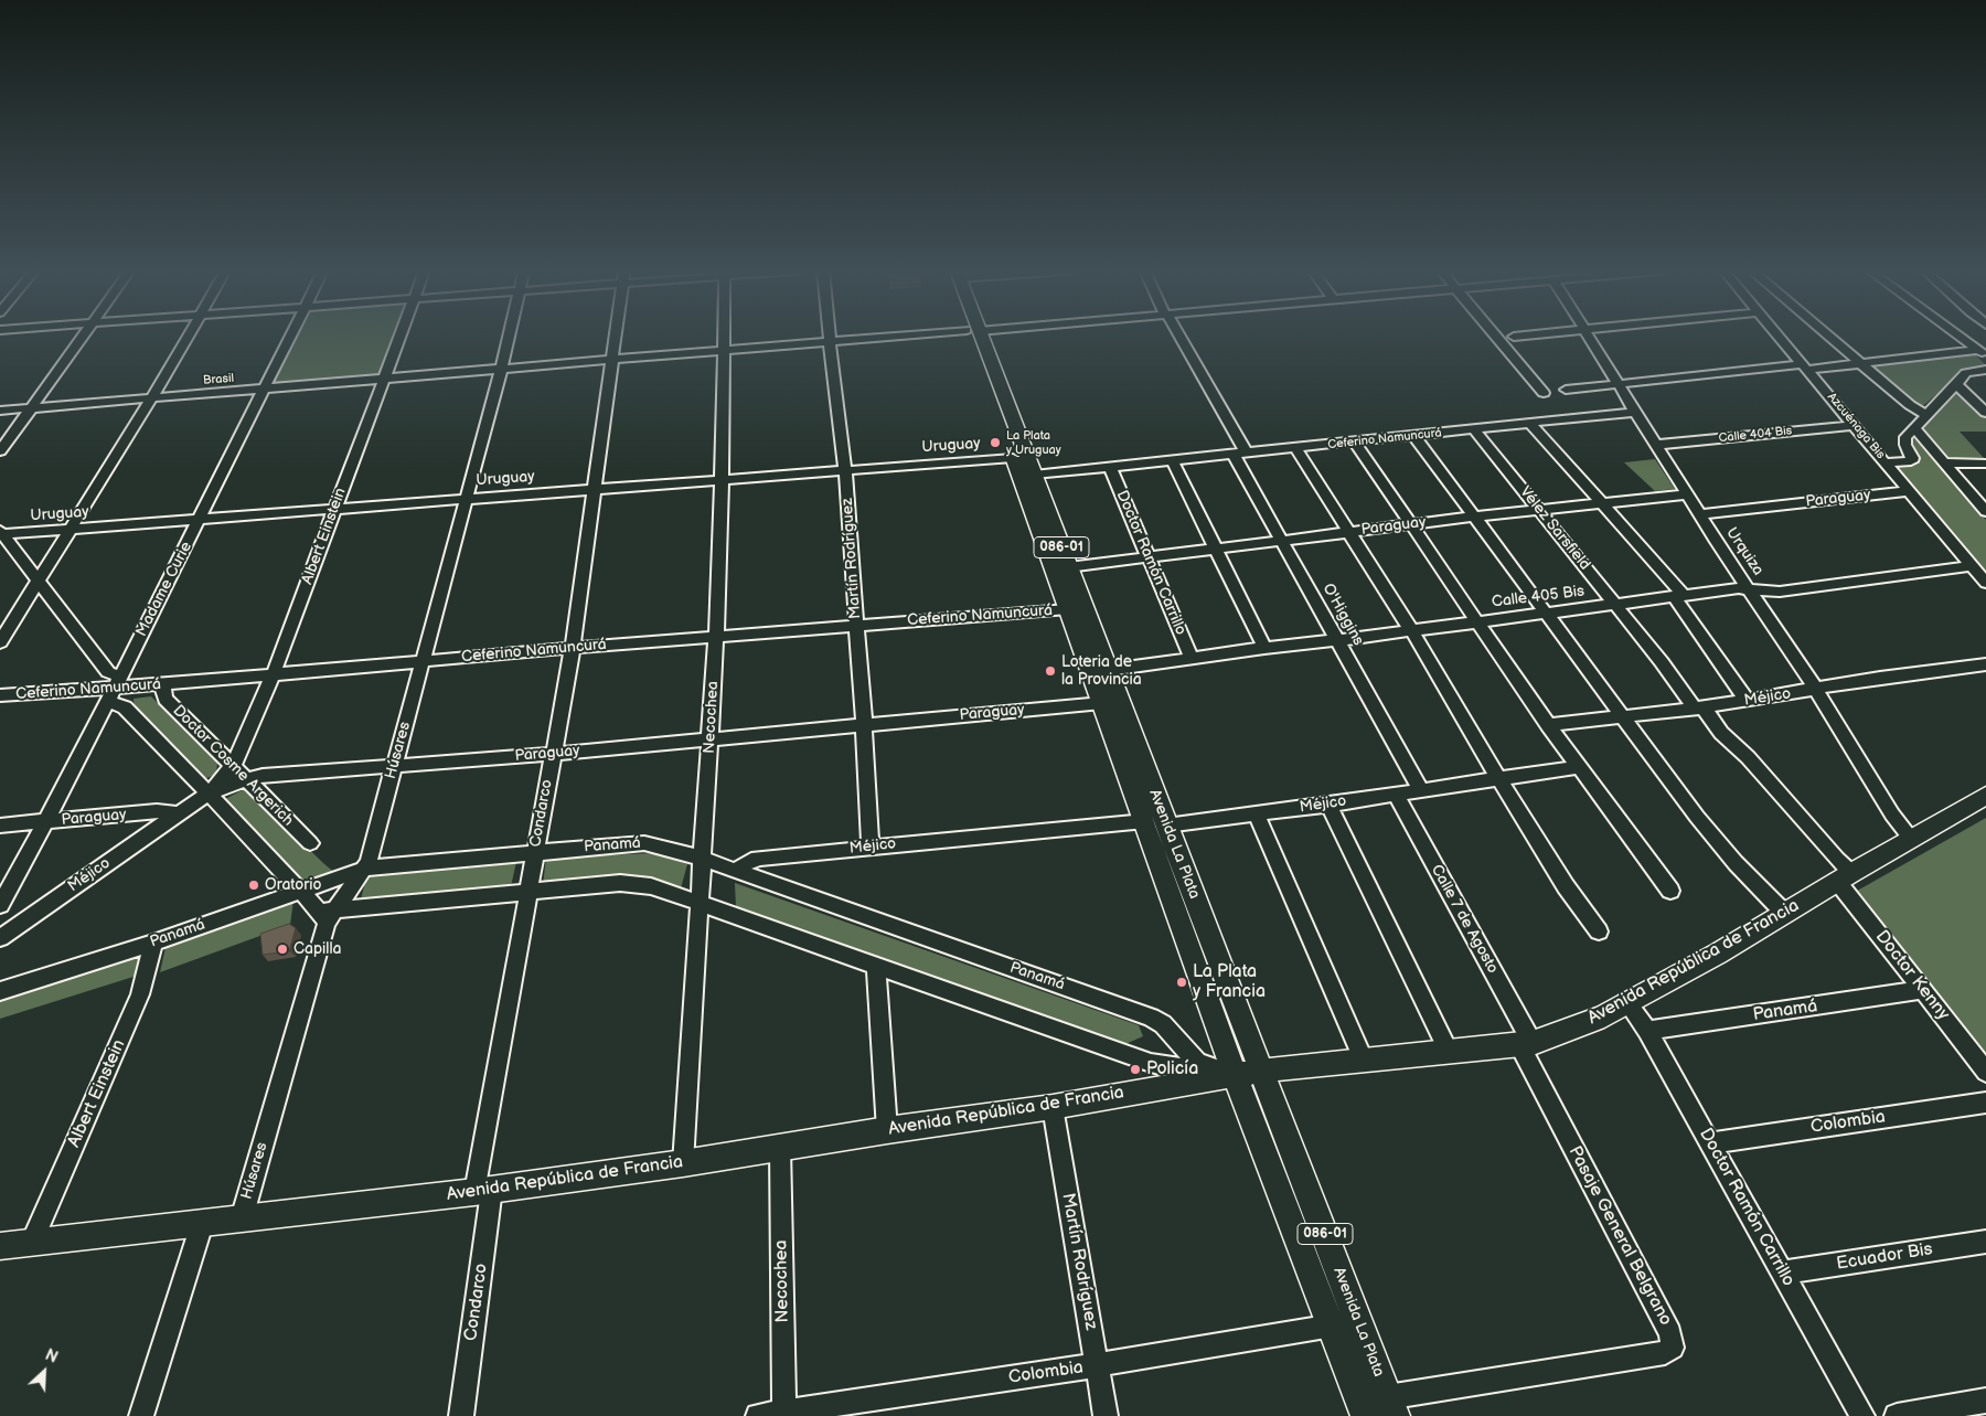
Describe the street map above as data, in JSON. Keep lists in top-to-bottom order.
{
  "streets": {
    "main road": ["086-01", "Avenida La Plata", "Avenida República de Francia"],
    "street": [
      "Brasil",
      "Azcuénaga Bis",
      "Calle 404 Bis",
      "Ceferino Namuncurá",
      "Uruguay",
      "Paraguay",
      "Vélez Sarsfield",
      "Albert Einstein",
      "Urquiza",
      "Martín Rodríguez",
      "Doctor Ramón Carrillo",
      "Madame Curie",
      "Calle 405 Bis",
      "O'Higgins",
      "Méjico",
      "Necochea",
      "Húsares",
      "Doctor Cosme Argerich",
      "Condarco",
      "Panamá",
      "Calle 7 de Agosto",
      "Doctor Kenny",
      "Colombia",
      "Pasaje General Belgrano",
      "Ecuador Bis"
    ]
  },
  "crossings": [
    ["Brasil", "Albert Einstein"],
    ["Brasil", "Martín Rodríguez"],
    ["Brasil", "Madame Curie"],
    ["Brasil", "Necochea"],
    ["Brasil", "Húsares"],
    ["Brasil", "Condarco"],
    ["Azcuénaga Bis", "Calle 404 Bis"],
    ["Azcuénaga Bis", "Paraguay"],
    ["Azcuénaga Bis", "Calle 405 Bis"],
    ["Calle 404 Bis", "Urquiza"],
    ["Ceferino Namuncurá", "Vélez Sarsfield"],
    ["Ceferino Namuncurá", "Albert Einstein"],
    ["Ceferino Namuncurá", "Urquiza"],
    ["Ceferino Namuncurá", "Martín Rodríguez"],
    ["Ceferino Namuncurá", "Doctor Ramón Carrillo"],
    ["Ceferino Namuncurá", "Madame Curie"],
    ["Ceferino Namuncurá", "O'Higgins"],
    ["Ceferino Namuncurá", "Necochea"],
    ["Ceferino Namuncurá", "Húsares"],
    ["Ceferino Namuncurá", "Doctor Cosme Argerich"],
    ["Ceferino Namuncurá", "Condarco"],
    ["Ceferino Namuncurá", "Avenida La Plata"],
    ["Uruguay", "Albert Einstein"],
    ["Uruguay", "Martín Rodríguez"],
    ["Uruguay", "Madame Curie"],
    ["Uruguay", "Necochea"],
    ["Uruguay", "Húsares"],
    ["Uruguay", "Condarco"],
    ["Uruguay", "Avenida La Plata"],
    ["Paraguay", "Vélez Sarsfield"],
    ["Paraguay", "Albert Einstein"],
    ["Paraguay", "Urquiza"],
    ["Paraguay", "Martín Rodríguez"],
    ["Paraguay", "Doctor Ramón Carrillo"],
    ["Paraguay", "Madame Curie"],
    ["Paraguay", "O'Higgins"],
    ["Paraguay", "Méjico"],
    ["Paraguay", "Necochea"],
    ["Paraguay", "Húsares"],
    ["Paraguay", "Doctor Cosme Argerich"],
    ["Paraguay", "Condarco"],
    ["Paraguay", "Avenida La Plata"],
    ["Vélez Sarsfield", "Calle 405 Bis"],
    ["Vélez Sarsfield", "Méjico"],
    ["Vélez Sarsfield", "Avenida República de Francia"],
    ["Vélez Sarsfield", "Doctor Kenny"],
    ["Albert Einstein", "Doctor Cosme Argerich"],
    ["Albert Einstein", "Panamá"],
    ["Albert Einstein", "Avenida República de Francia"],
    ["Urquiza", "Calle 405 Bis"],
    ["Urquiza", "Méjico"],
    ["Urquiza", "Avenida República de Francia"],
    ["Martín Rodríguez", "Méjico"],
    ["Martín Rodríguez", "Avenida República de Francia"],
    ["Martín Rodríguez", "Colombia"],
    ["Doctor Ramón Carrillo", "Calle 405 Bis"],
    ["Doctor Ramón Carrillo", "Panamá"],
    ["Doctor Ramón Carrillo", "Avenida República de Francia"],
    ["Doctor Ramón Carrillo", "Colombia"],
    ["Doctor Ramón Carrillo", "Ecuador Bis"],
    ["Calle 405 Bis", "O'Higgins"],
    ["Calle 405 Bis", "Avenida La Plata"],
    ["O'Higgins", "Méjico"],
    ["Méjico", "Avenida La Plata"],
    ["Méjico", "Panamá"],
    ["Méjico", "Calle 7 de Agosto"],
    ["Necochea", "Panamá"],
    ["Necochea", "Avenida República de Francia"],
    ["Necochea", "Colombia"],
    ["Húsares", "Panamá"],
    ["Húsares", "Avenida República de Francia"],
    ["Condarco", "Panamá"],
    ["Condarco", "Avenida República de Francia"],
    ["Avenida La Plata", "Avenida República de Francia"],
    ["Avenida La Plata", "Colombia"],
    ["Avenida La Plata", "Pasaje General Belgrano"],
    ["Panamá", "Doctor Kenny"],
    ["Calle 7 de Agosto", "Avenida República de Francia"],
    ["Calle 7 de Agosto", "Pasaje General Belgrano"],
    ["Avenida República de Francia", "Doctor Kenny"],
    ["Avenida República de Francia", "Pasaje General Belgrano"]
  ],
  "places": [
    "La Plata y Uruguay",
    "Loteria de la Provincia",
    "Oratorio",
    "Capilla",
    "La Plata y Francia",
    "Policía"
  ],
  "north": "top right"
}
